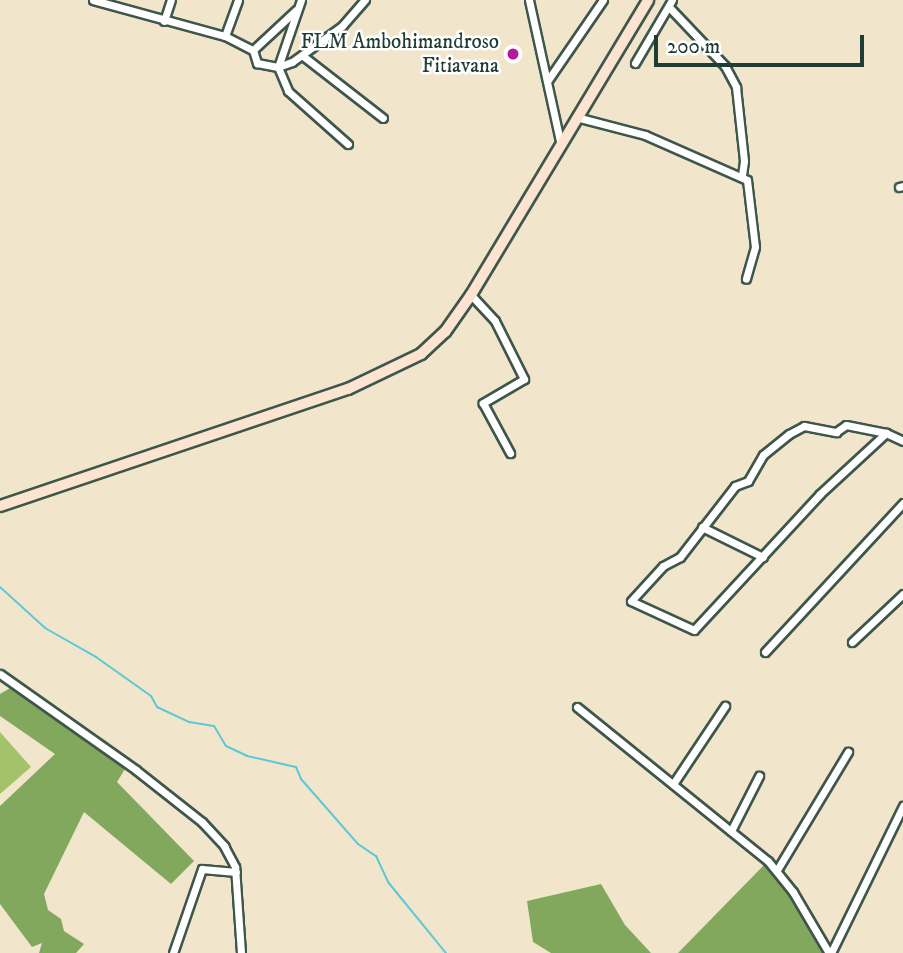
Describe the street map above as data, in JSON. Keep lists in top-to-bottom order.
{
  "places": ["FLM Ambohimandroso Fitiavana"],
  "scale_bar": "200 m"
}
